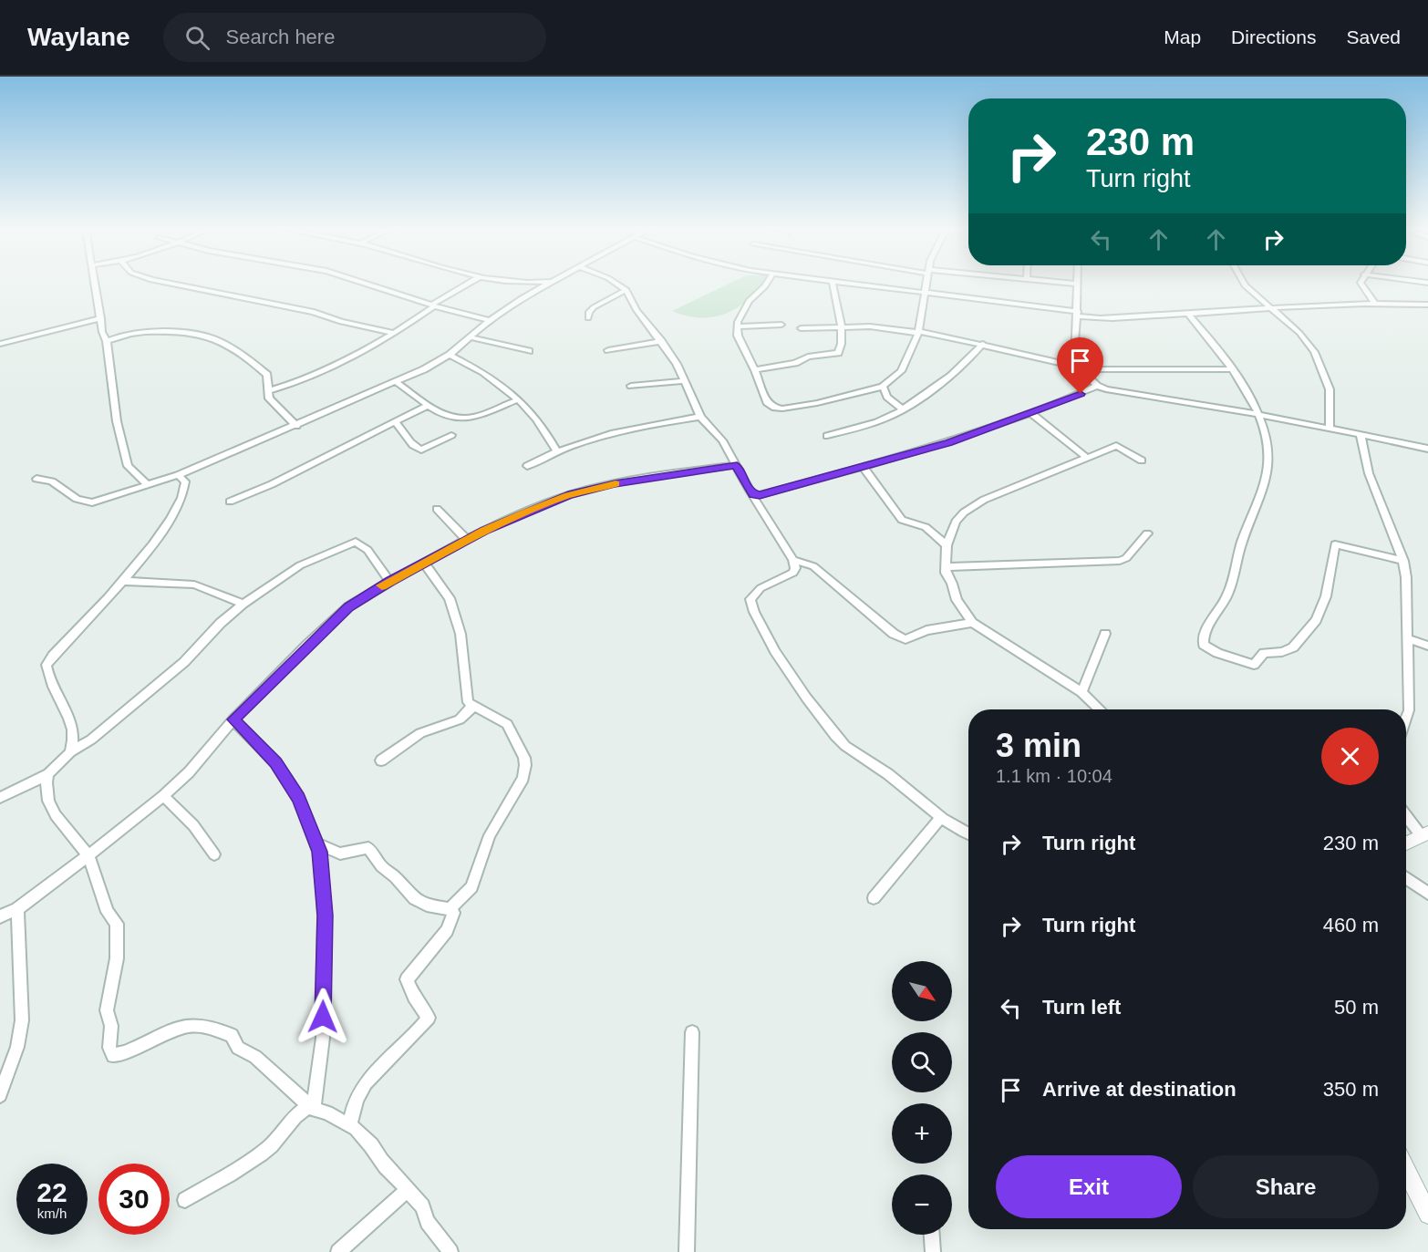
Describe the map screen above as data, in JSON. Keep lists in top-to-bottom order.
{
  "north": "bottom right",
  "page": {
    "header": "Waylane",
    "search": "Search here",
    "nav": ["Map", "Directions", "Saved"],
    "turn": ["230 m", "Turn right"],
    "heading": ["3 min", "1.1 km · 10:04"],
    "list": [
      {
        "name": "Turn right",
        "value": "230 m"
      },
      {
        "name": "Turn right",
        "value": "460 m"
      },
      {
        "name": "Turn left",
        "value": "50 m"
      },
      {
        "name": "Arrive at destination",
        "value": "350 m"
      }
    ],
    "map_buttons": ["+", "−"],
    "buttons": ["Exit", "Share"],
    "speed": "22 km/h",
    "limit": "30"
  }
}
